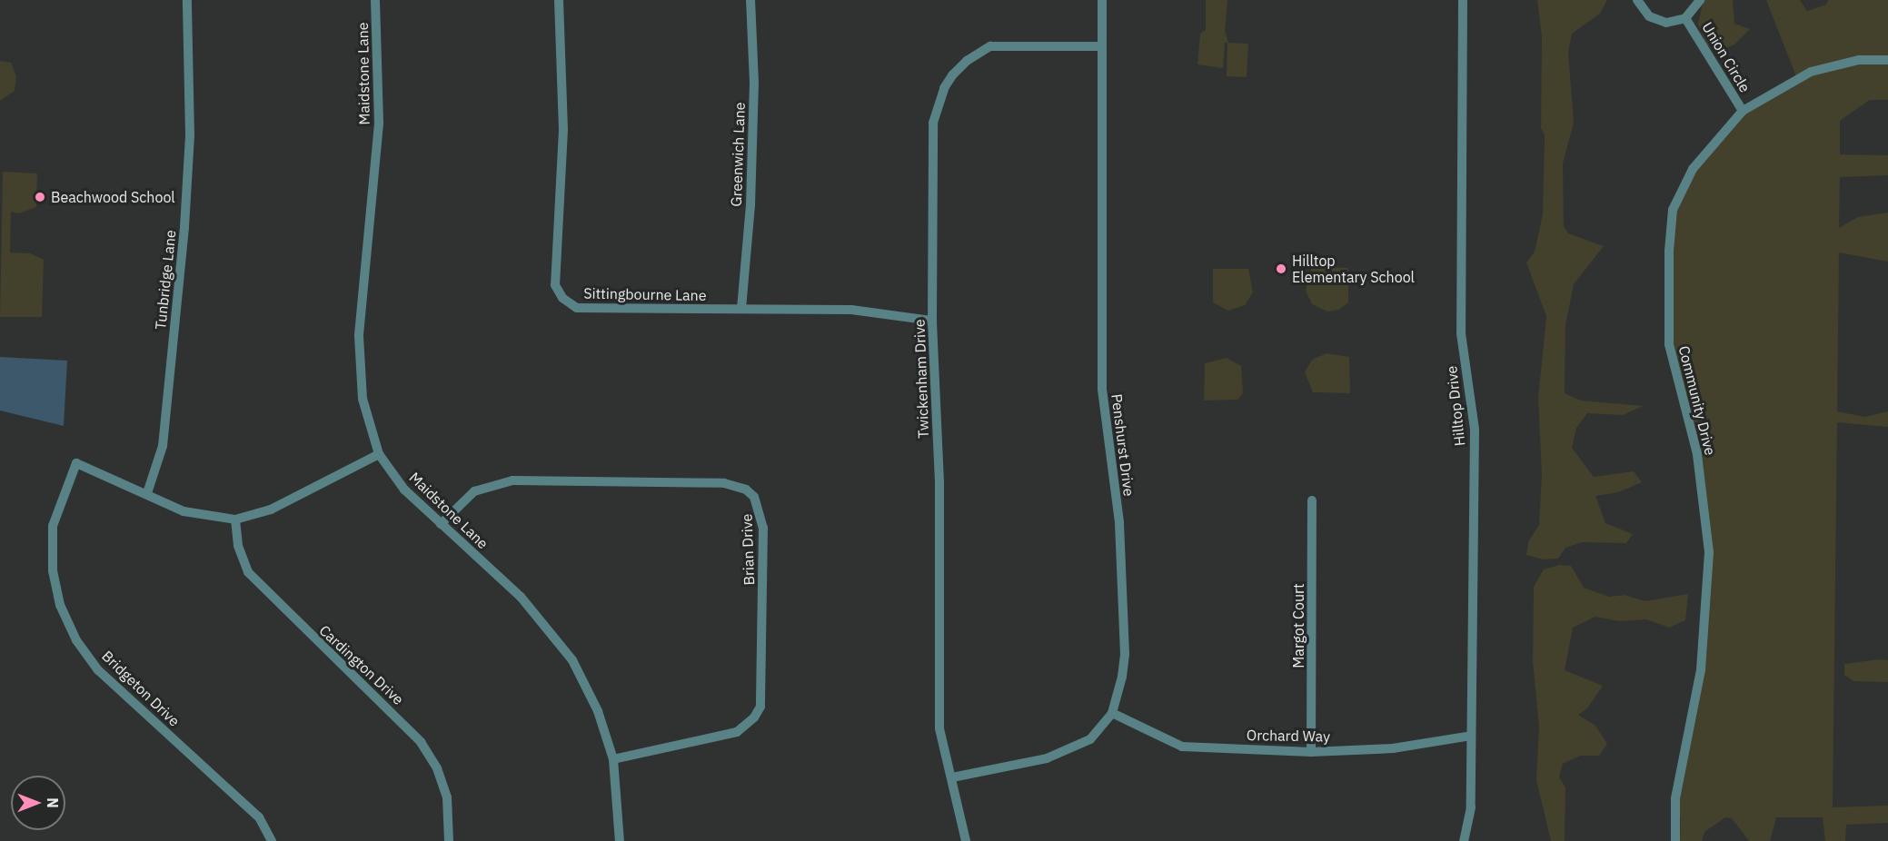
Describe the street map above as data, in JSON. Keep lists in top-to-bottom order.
{
  "streets": {
    "street": [
      "Union Circle",
      "Maidstone Lane",
      "Greenwich Lane",
      "Tunbridge Lane",
      "Sittingbourne Lane",
      "Twickenham Drive",
      "Community Drive",
      "Hilltop Drive",
      "Penshurst Drive",
      "Brian Drive",
      "Margot Court",
      "Cardington Drive",
      "Bridgeton Drive",
      "Orchard Way"
    ]
  },
  "crossings": [
    ["Union Circle", "Community Drive"],
    ["Maidstone Lane", "Brian Drive"],
    ["Greenwich Lane", "Sittingbourne Lane"],
    ["Tunbridge Lane", "Bridgeton Drive"],
    ["Sittingbourne Lane", "Twickenham Drive"],
    ["Twickenham Drive", "Penshurst Drive"],
    ["Hilltop Drive", "Orchard Way"],
    ["Penshurst Drive", "Orchard Way"],
    ["Margot Court", "Orchard Way"]
  ],
  "places": ["Beachwood School", "Hilltop Elementary School"],
  "north": "right"
}
